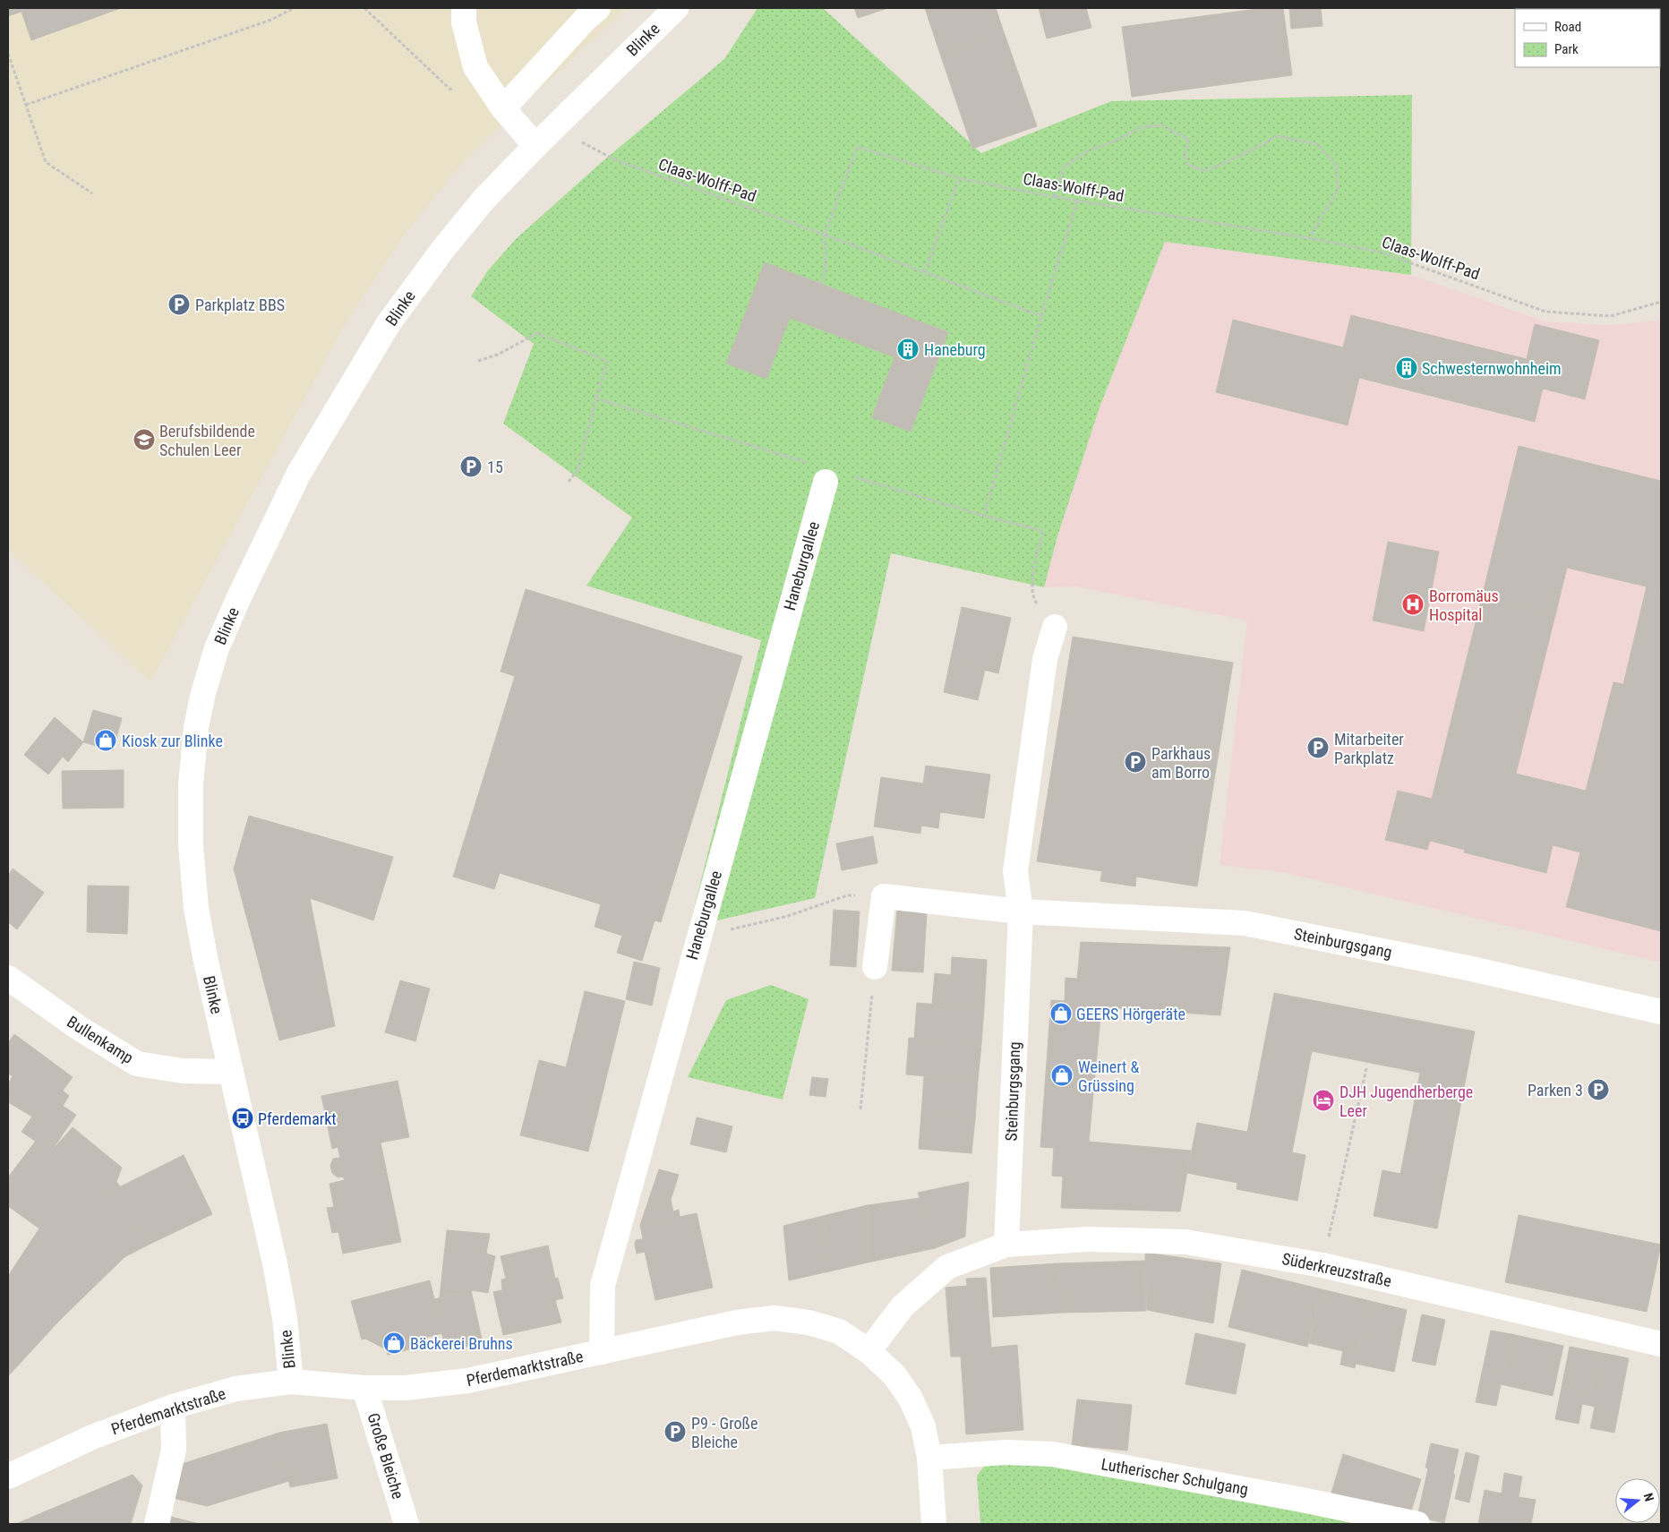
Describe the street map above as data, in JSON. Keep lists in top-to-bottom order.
{
  "streets": {
    "street": [
      "Blinke",
      "Haneburgallee",
      "Steinburgsgang",
      "Bullenkamp",
      "Süderkreuzstraße",
      "Pferdemarktstraße",
      "Große Bleiche",
      "Lutherischer Schulgang"
    ],
    "path": ["Claas-Wolff-Pad"]
  },
  "crossings": [
    ["Blinke", "Claas-Wolff-Pad"],
    ["Blinke", "Bullenkamp"],
    ["Blinke", "Pferdemarktstraße"],
    ["Haneburgallee", "Pferdemarktstraße"],
    ["Steinburgsgang", "Süderkreuzstraße"],
    ["Pferdemarktstraße", "Große Bleiche"],
    ["Pferdemarktstraße", "Lutherischer Schulgang"]
  ],
  "places": {
    "parking": [
      "Parkplatz BBS",
      "15",
      "Mitarbeiter Parkplatz",
      "Parkhaus am Borro",
      "Parken 3",
      "P9 - Große Bleiche"
    ],
    "building": ["Haneburg", "Schwesternwohnheim"],
    "school or university": ["Berufsbildende Schulen Leer"],
    "hospital": ["Borromäus Hospital"],
    "shop": [
      "Kiosk zur Blinke",
      "GEERS Hörgeräte",
      "Weinert & Grüssing",
      "Bäckerei Bruhns"
    ],
    "hotel": ["DJH Jugendherberge Leer"],
    "bus stop": ["Pferdemarkt"]
  },
  "legend": ["Road", "Park"],
  "north": "right"
}
